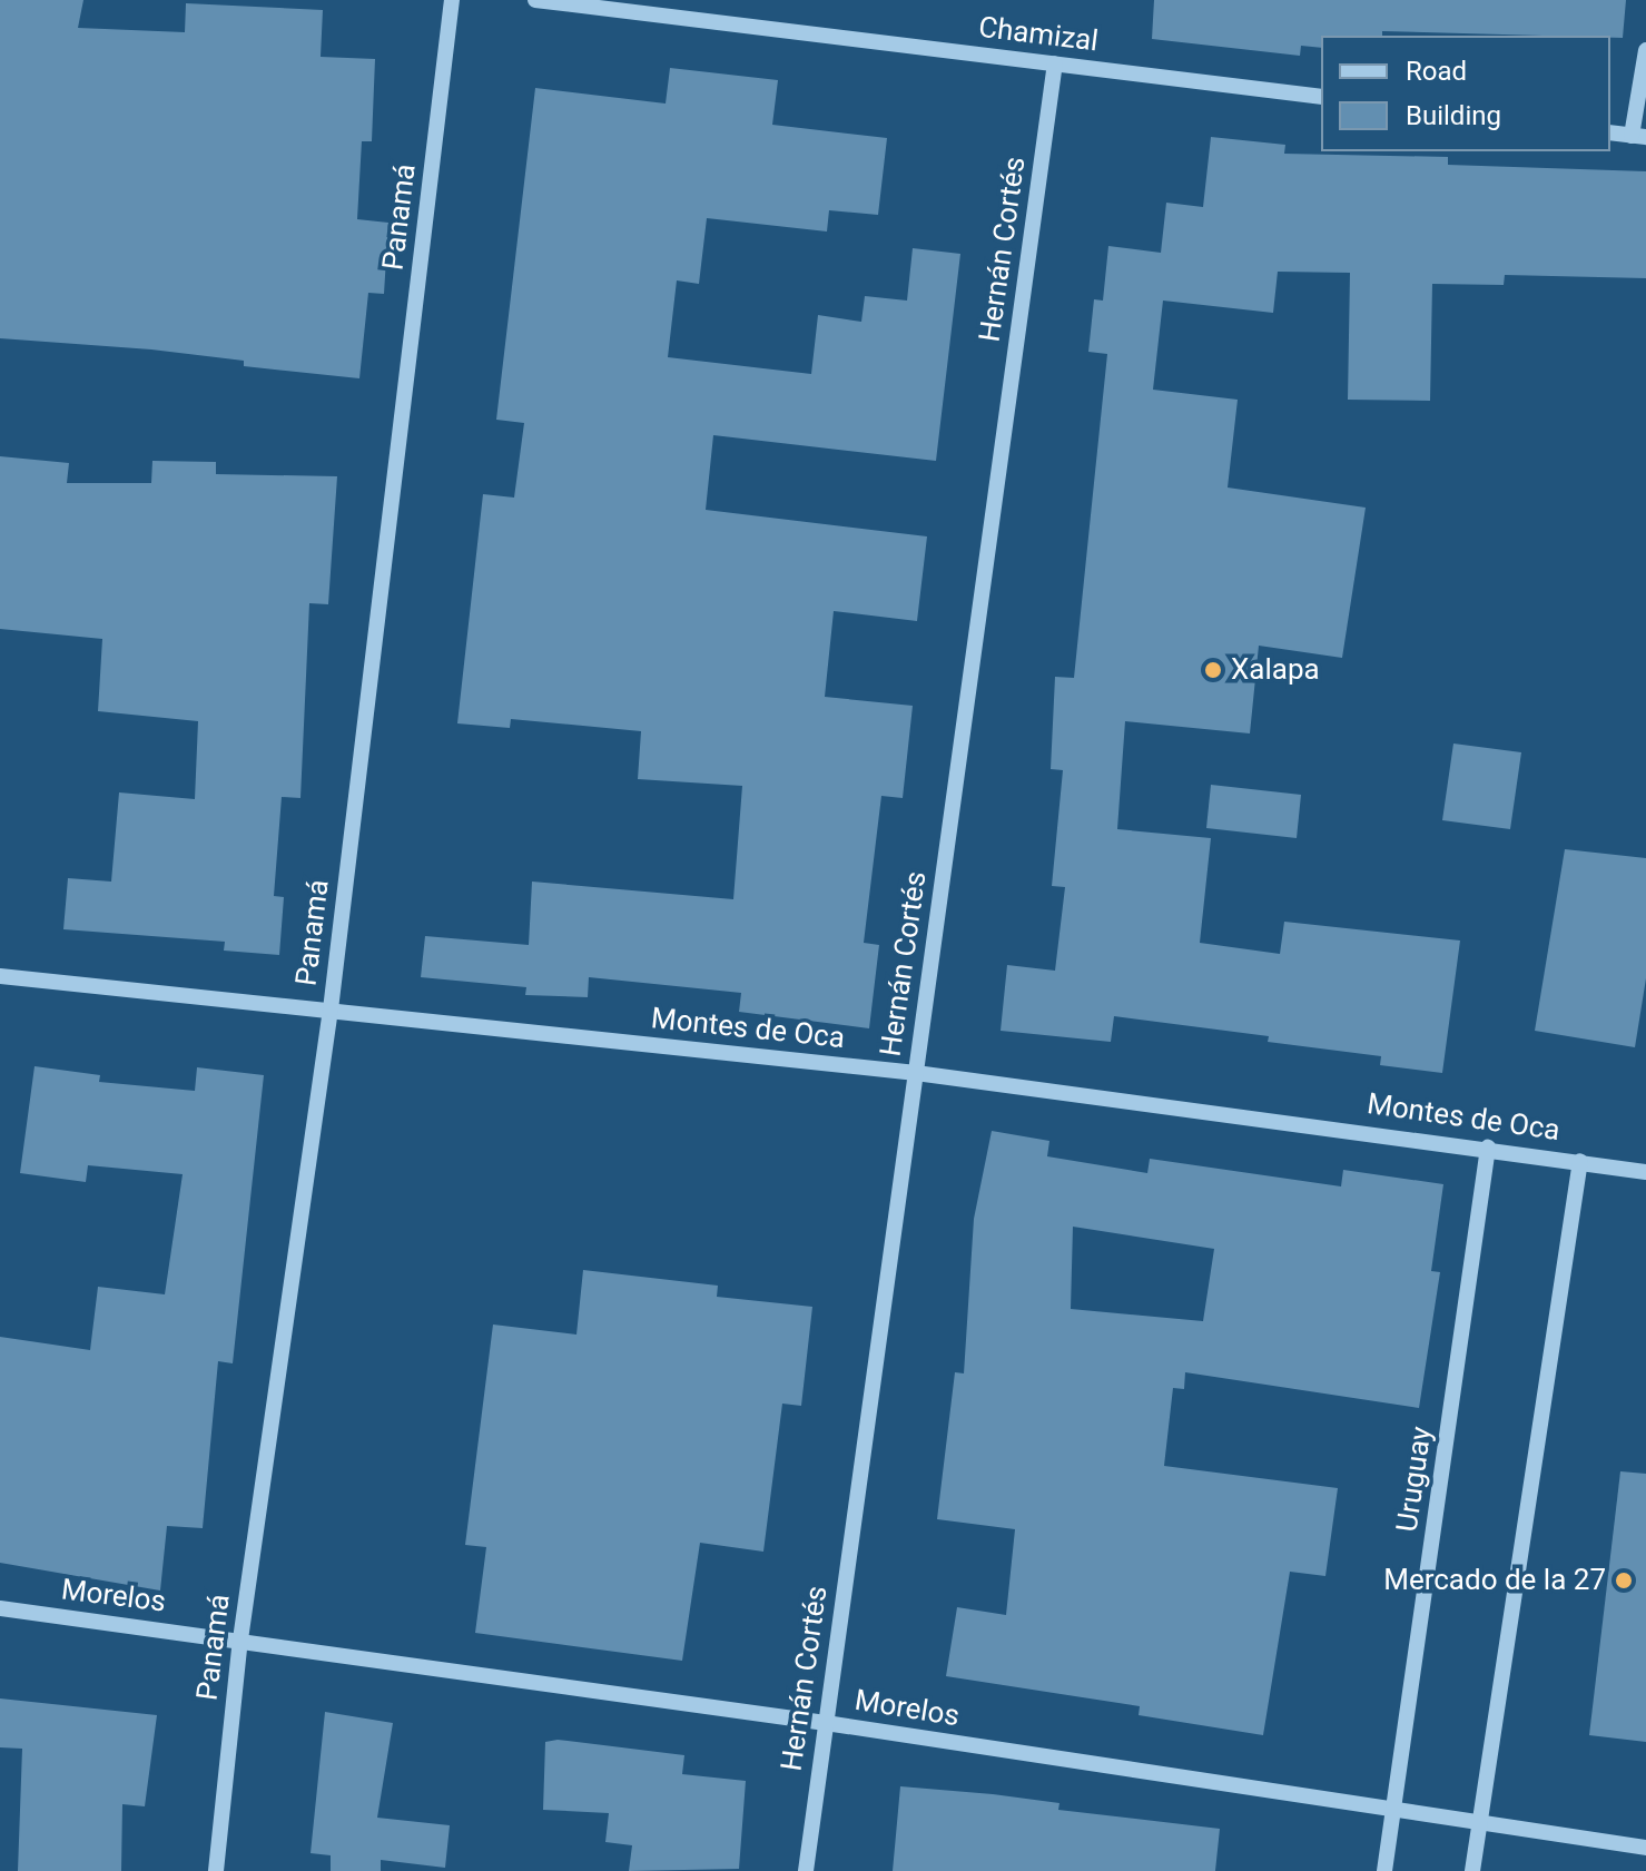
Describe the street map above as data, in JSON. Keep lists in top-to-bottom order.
{
  "streets": {
    "street": [
      "Chamizal",
      "Panamá",
      "Hernán Cortés",
      "Montes de Oca",
      "Uruguay",
      "Morelos"
    ]
  },
  "crossings": [
    ["Chamizal", "Hernán Cortés"],
    ["Panamá", "Montes de Oca"],
    ["Panamá", "Morelos"],
    ["Hernán Cortés", "Montes de Oca"],
    ["Hernán Cortés", "Morelos"],
    ["Montes de Oca", "Uruguay"],
    ["Uruguay", "Morelos"]
  ],
  "places": ["Xalapa", "Mercado de la 27"],
  "legend": ["Road", "Building"]
}
